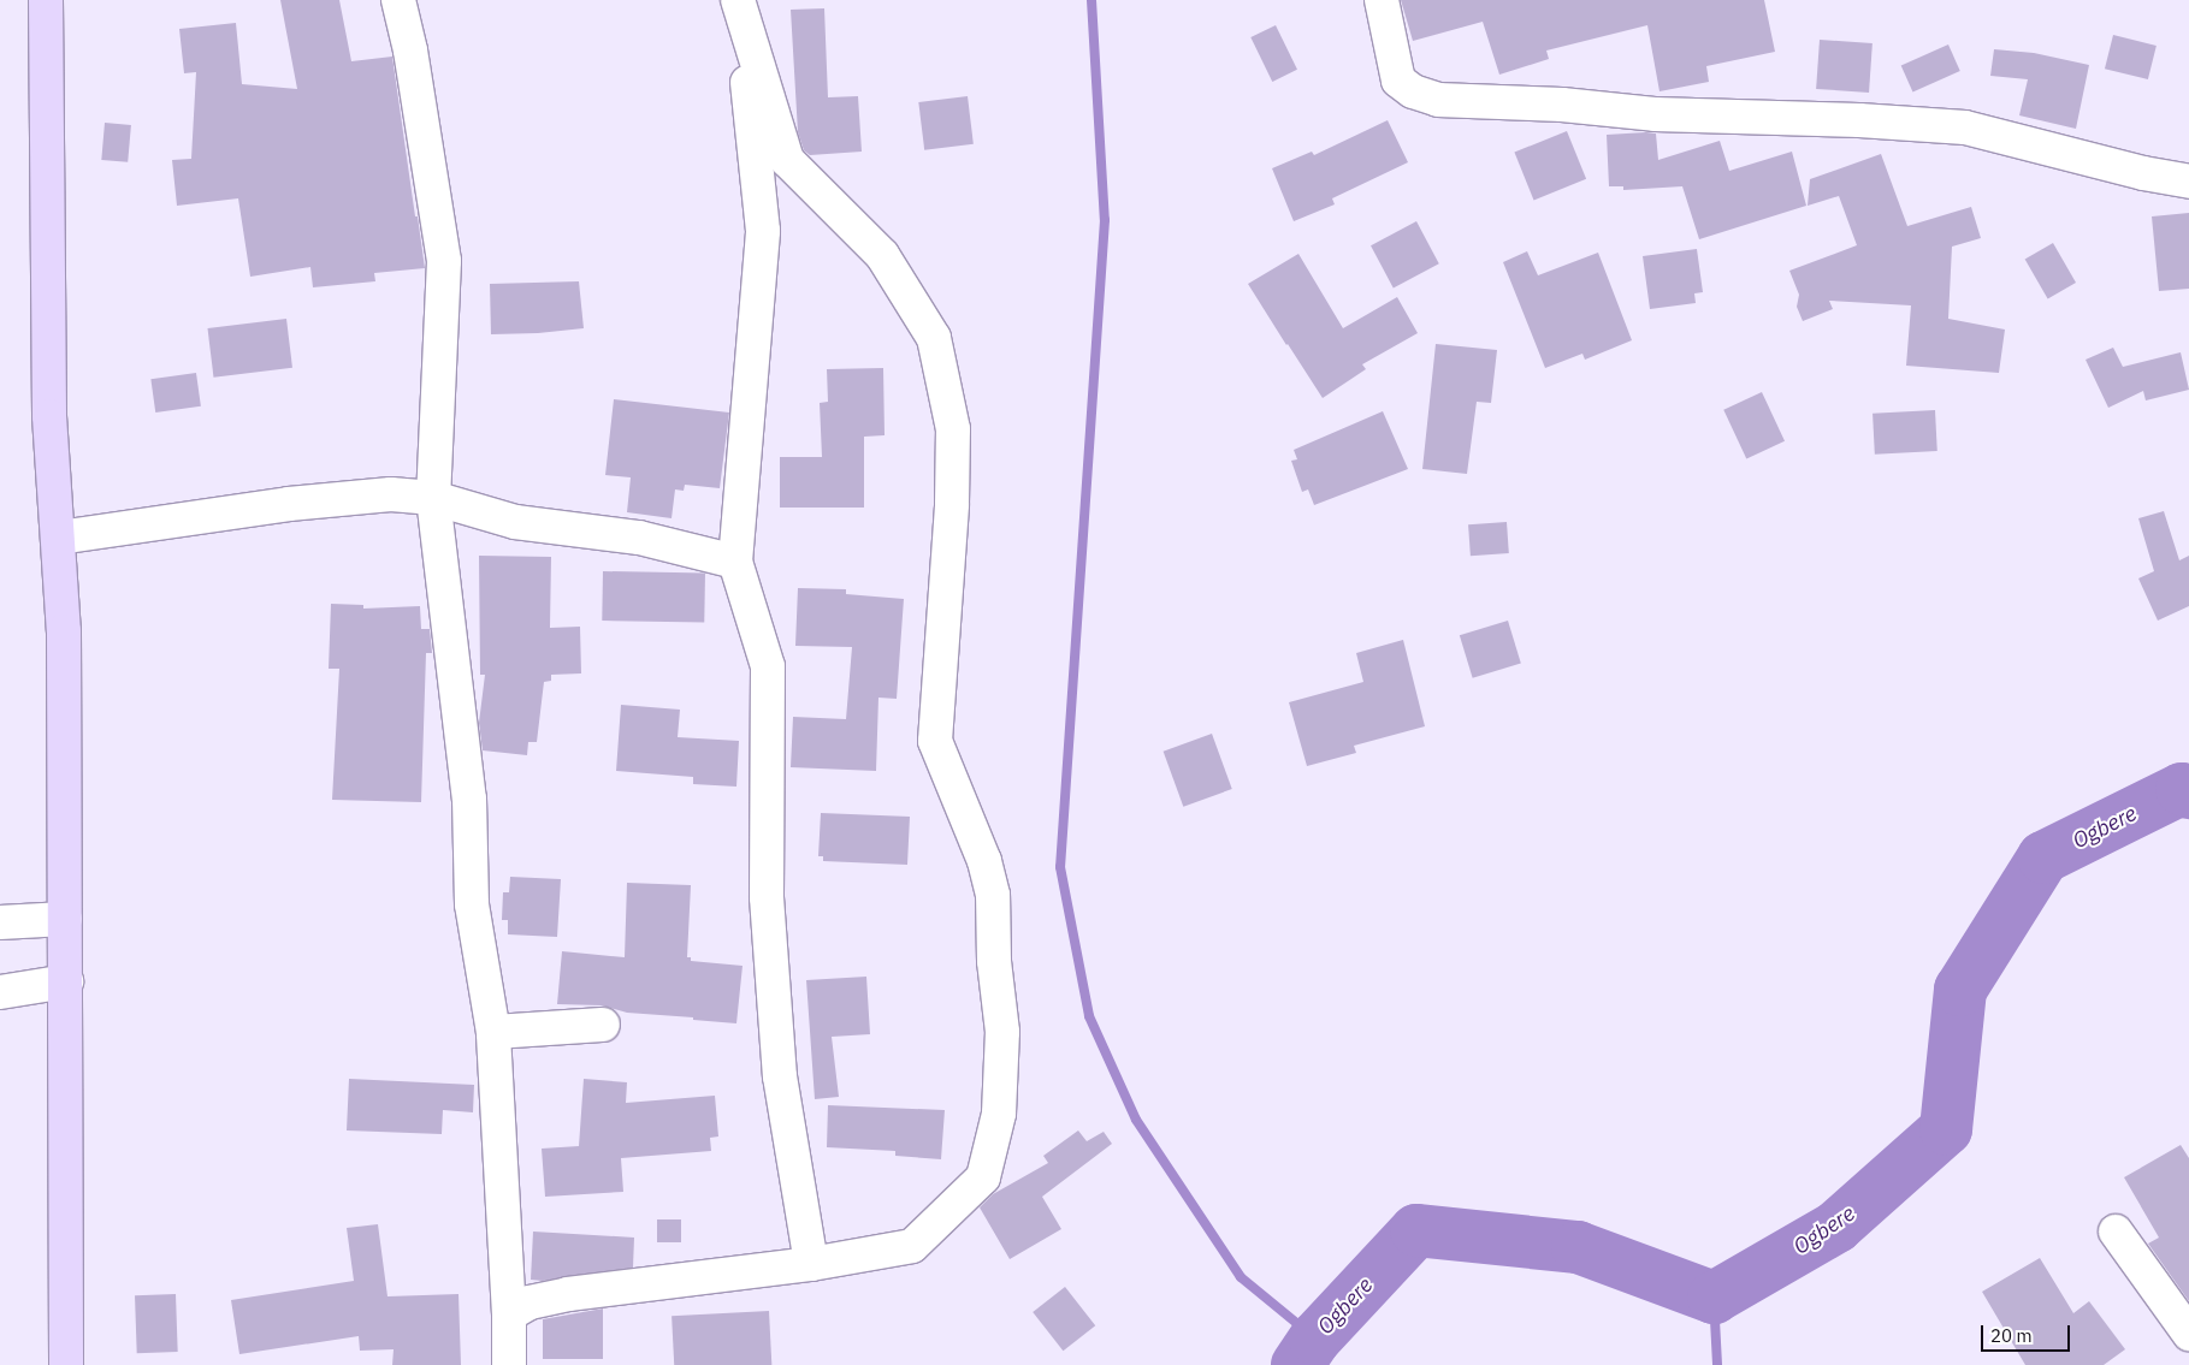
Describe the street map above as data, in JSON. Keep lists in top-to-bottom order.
{
  "water": ["Ogbere"],
  "scale_bar": "20 m"
}
